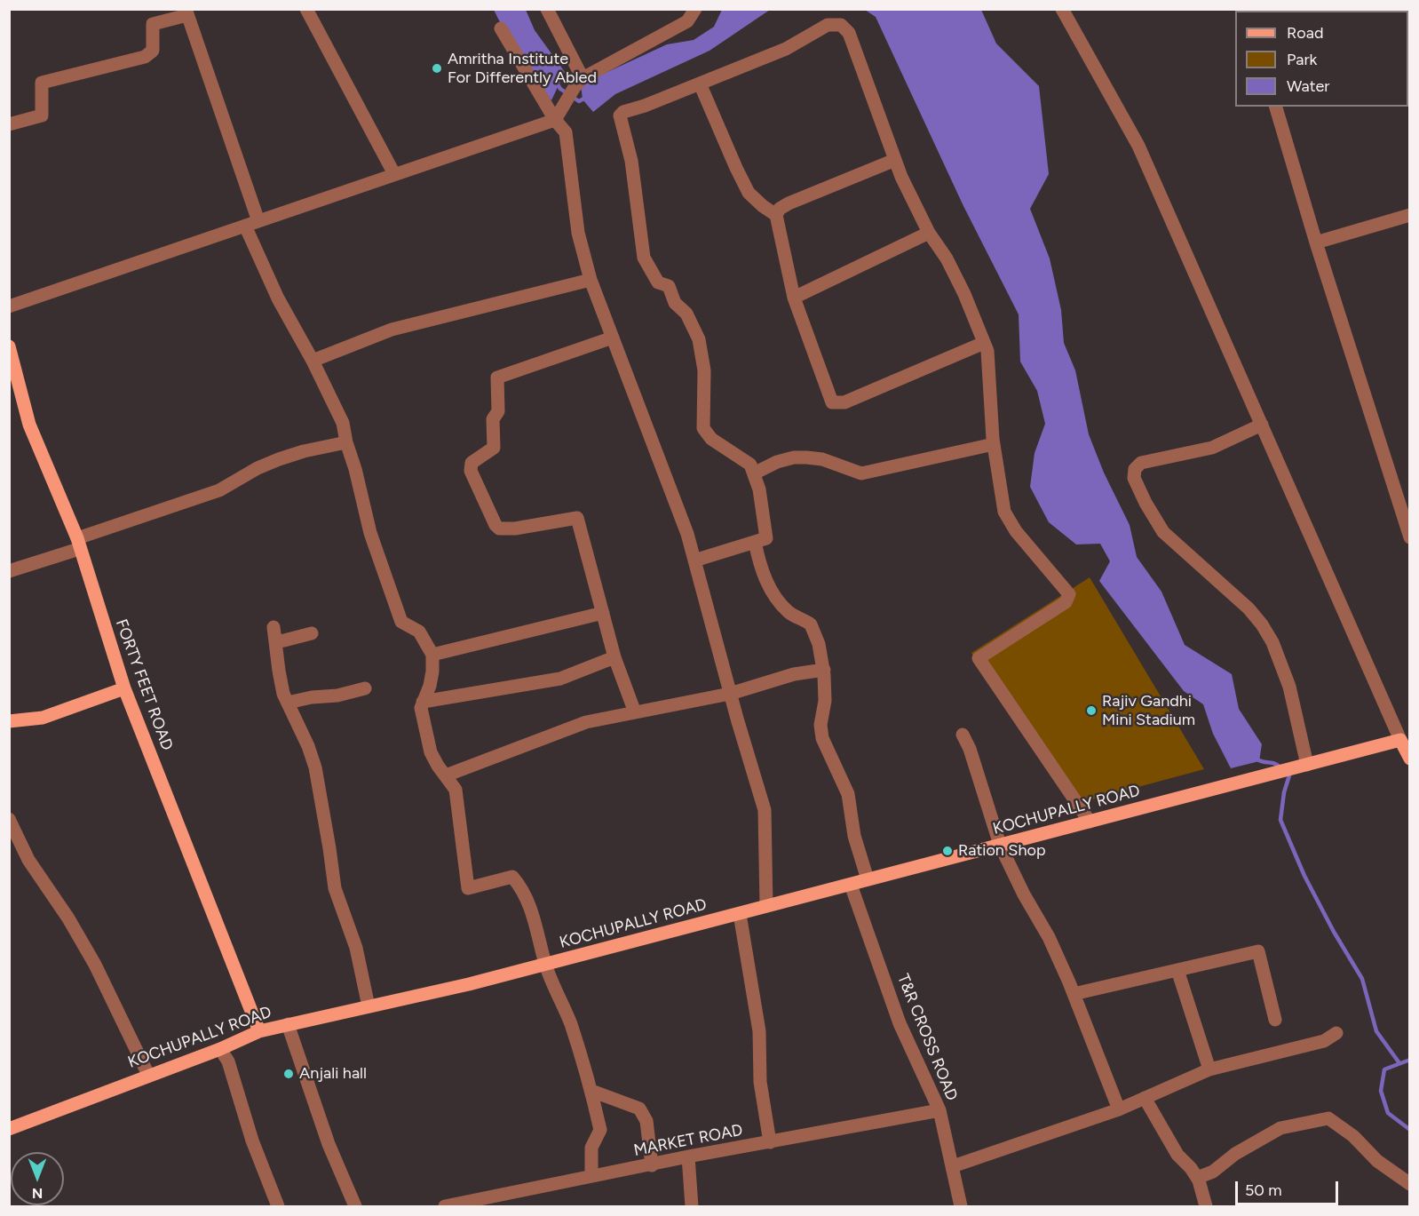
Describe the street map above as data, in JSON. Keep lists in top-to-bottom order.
{
  "streets": {
    "main road": ["FORTY FEET ROAD", "KOCHUPALLY ROAD"],
    "street": ["T&R CROSS ROAD", "MARKET ROAD"]
  },
  "crossings": [
    ["FORTY FEET ROAD", "KOCHUPALLY ROAD"],
    ["KOCHUPALLY ROAD", "T&R CROSS ROAD"],
    ["T&R CROSS ROAD", "MARKET ROAD"]
  ],
  "places": [
    "Amritha Institute For Differently Abled",
    "Rajiv Gandhi Mini Stadium",
    "Ration Shop",
    "Anjali hall"
  ],
  "legend": ["Road", "Park", "Water"],
  "scale_bar": "50 m",
  "north": "bottom"
}
